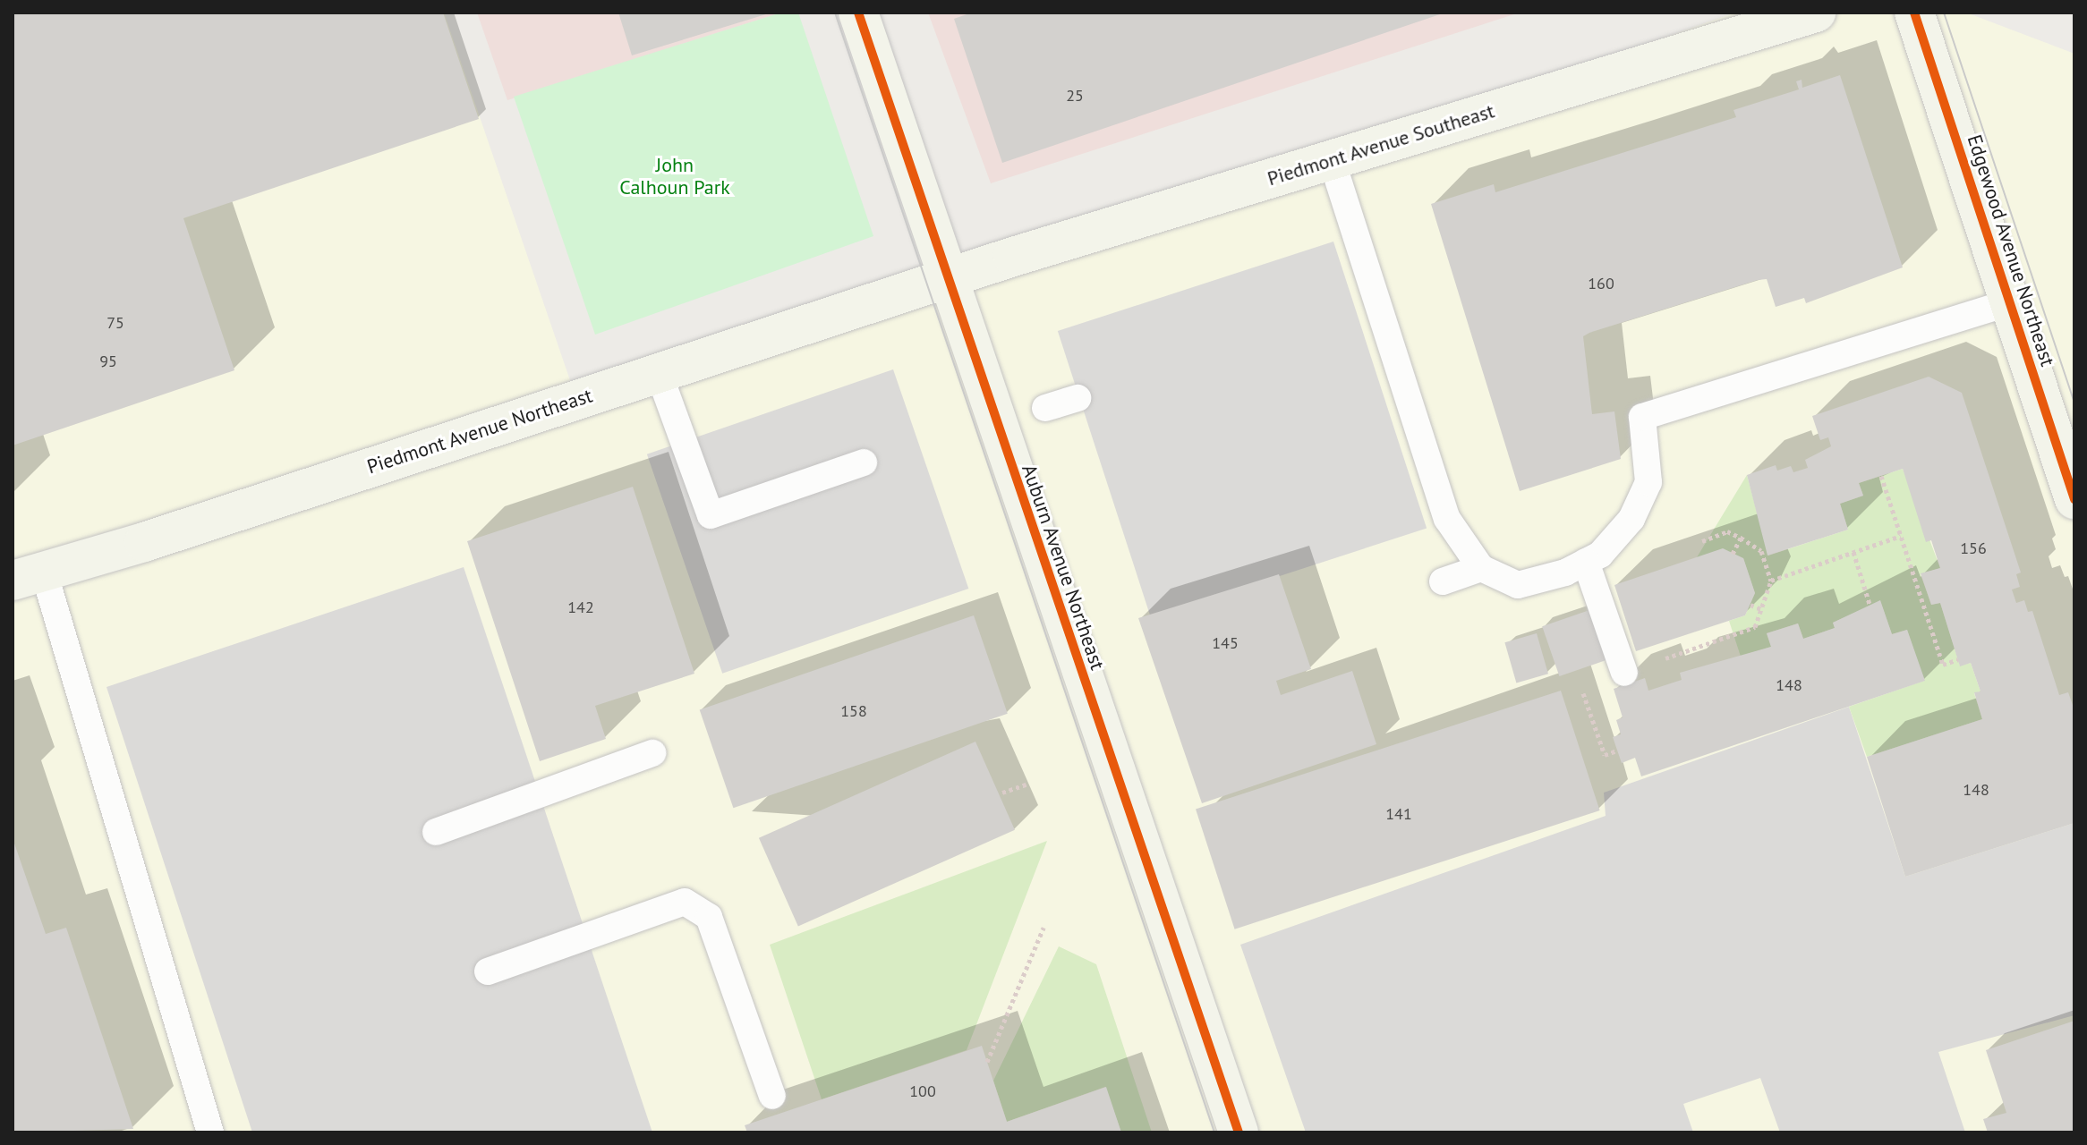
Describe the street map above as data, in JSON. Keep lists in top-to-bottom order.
{
  "streets": {
    "main road": [
      "Piedmont Avenue Southeast",
      "Edgewood Avenue Northeast",
      "Piedmont Avenue Northeast",
      "Auburn Avenue Northeast"
    ]
  },
  "crossings": [
    ["Piedmont Avenue Southeast", "Piedmont Avenue Northeast"],
    ["Piedmont Avenue Southeast", "Auburn Avenue Northeast"],
    ["Piedmont Avenue Northeast", "Auburn Avenue Northeast"]
  ],
  "parks": ["John Calhoun Park"],
  "house_numbers": [
    "25",
    "160",
    "75",
    "95",
    "156",
    "142",
    "145",
    "148",
    "158",
    "148",
    "141",
    "100"
  ]
}
